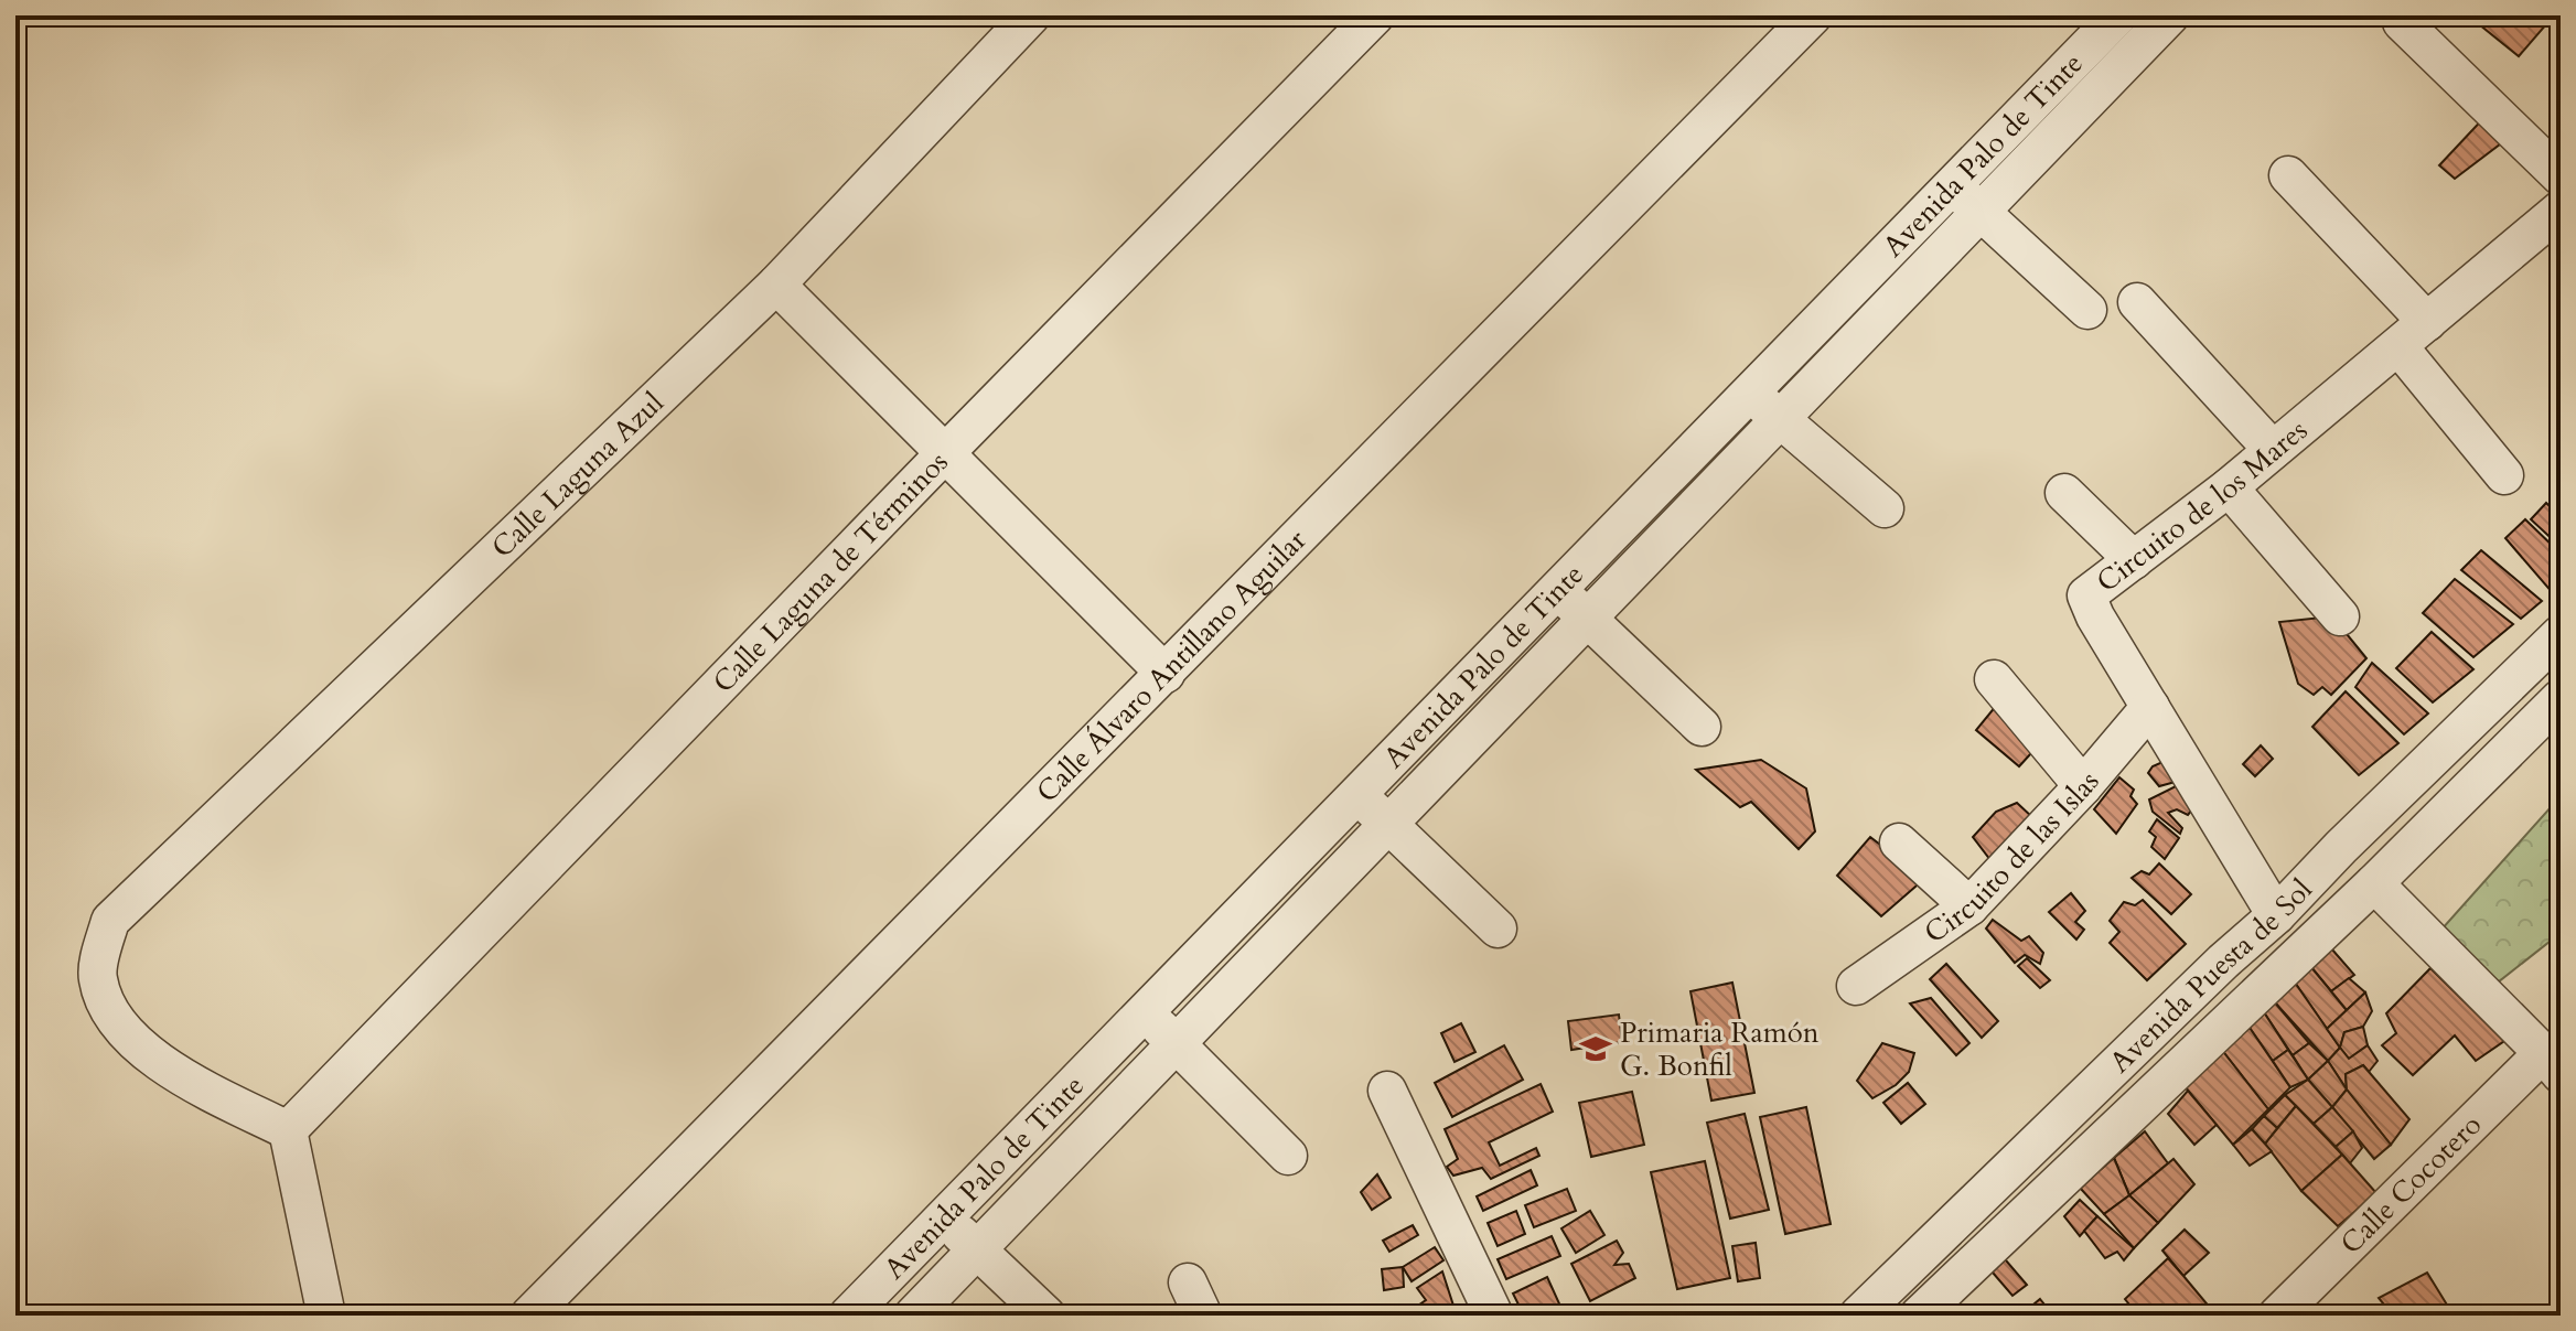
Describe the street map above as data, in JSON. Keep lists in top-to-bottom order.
{
  "streets": {
    "street": [
      "Avenida Palo de Tinte",
      "Calle Laguna Azul",
      "Circuito de los Mares",
      "Calle Laguna de Términos",
      "Calle Álvaro Antillano Aguilar",
      "Circuito de las Islas",
      "Avenida Puesta de Sol",
      "Calle Cocotero"
    ]
  },
  "crossings": [
    ["Calle Laguna Azul", "Calle Laguna de Términos"],
    ["Circuito de los Mares", "Circuito de las Islas"],
    ["Circuito de los Mares", "Avenida Puesta de Sol"]
  ],
  "places": {
    "school or university": ["Primaria Ramón G. Bonfil"]
  }
}
